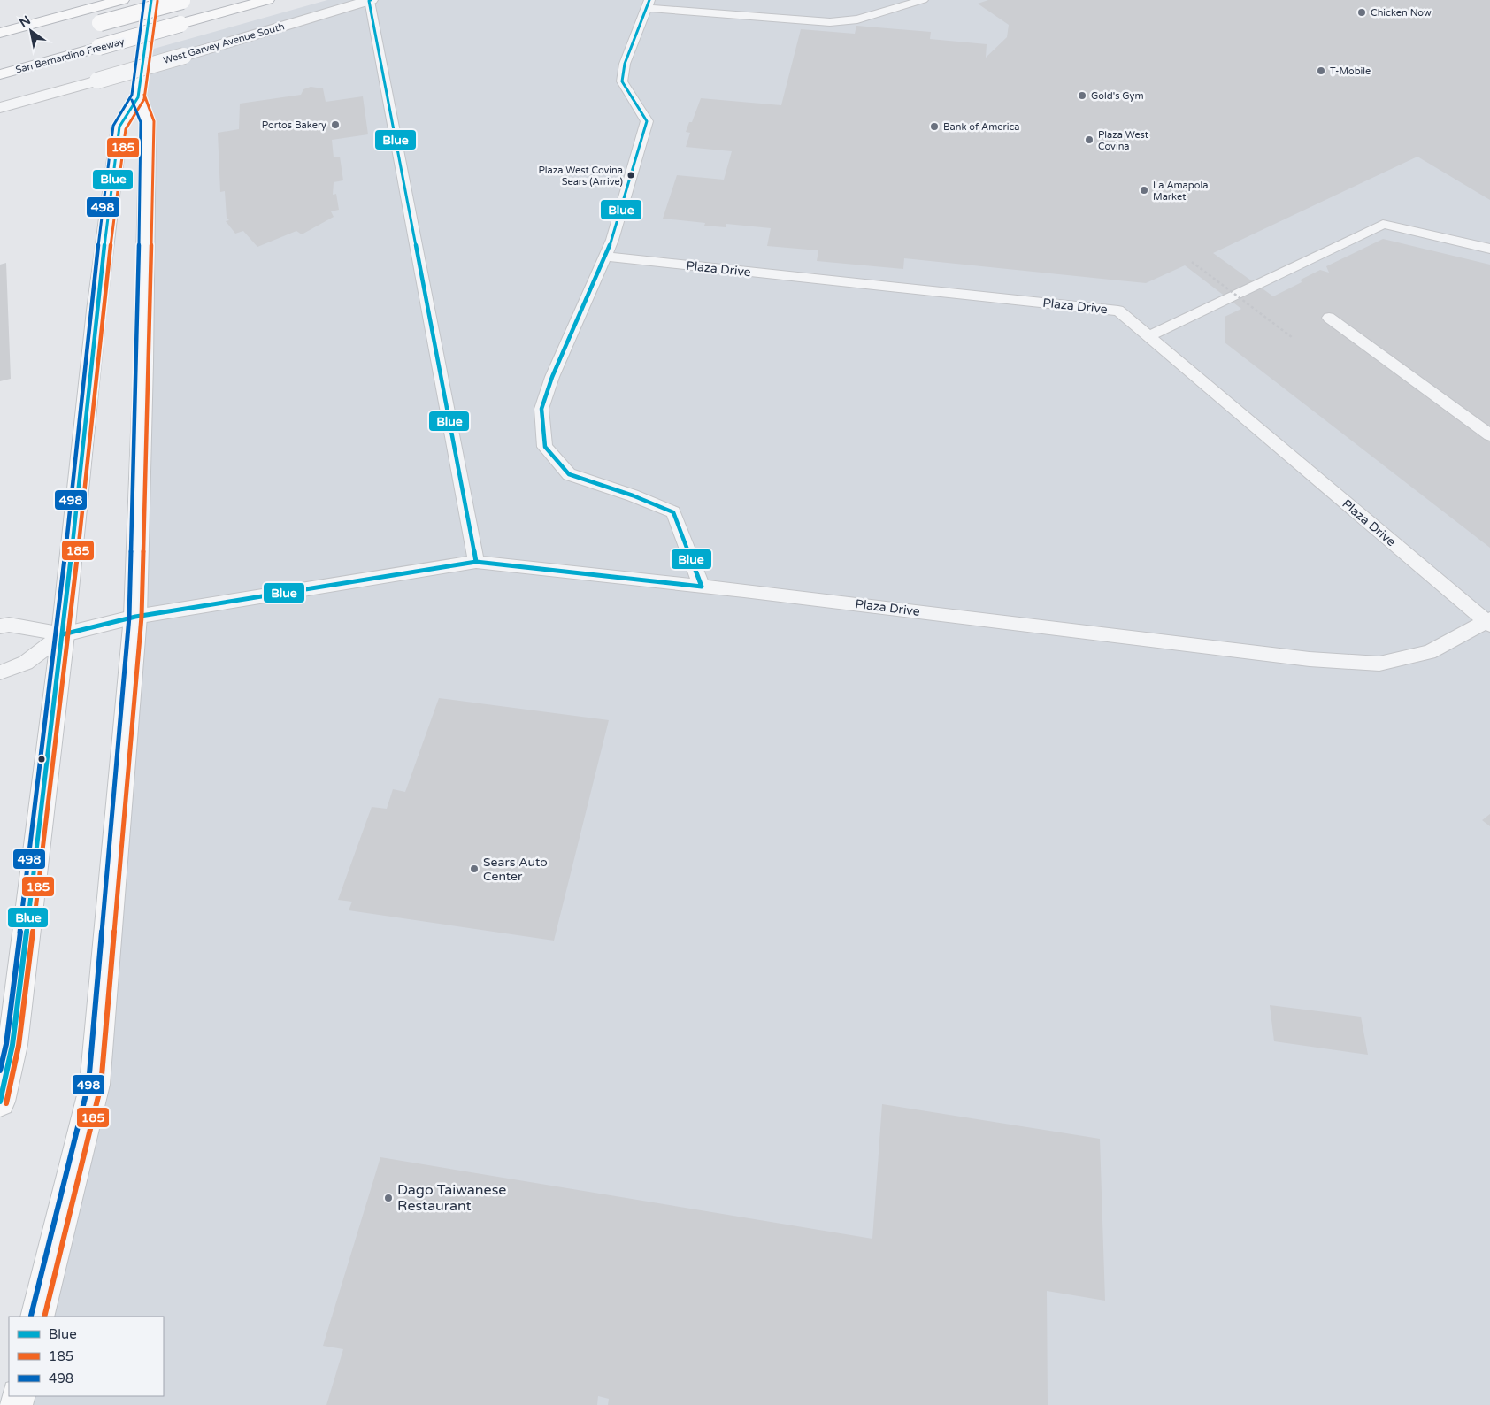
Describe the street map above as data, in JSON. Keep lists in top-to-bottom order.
{
  "streets": {
    "main road": ["San Bernardino Freeway"],
    "street": ["West Garvey Avenue South"],
    "lane": ["Plaza Drive"]
  },
  "places": [
    "Chicken Now",
    "T-Mobile",
    "Gold's Gym",
    "Portos Bakery",
    "Bank of America",
    "Plaza West Covina",
    "Plaza West Covina Sears (Arrive)",
    "La Amapola Market",
    "Sears Auto Center",
    "Dago Taiwanese Restaurant"
  ],
  "lines": ["transit line Blue", "transit line 498", "transit line 185"],
  "legend": ["Blue", "185", "498"],
  "north": "top left"
}
